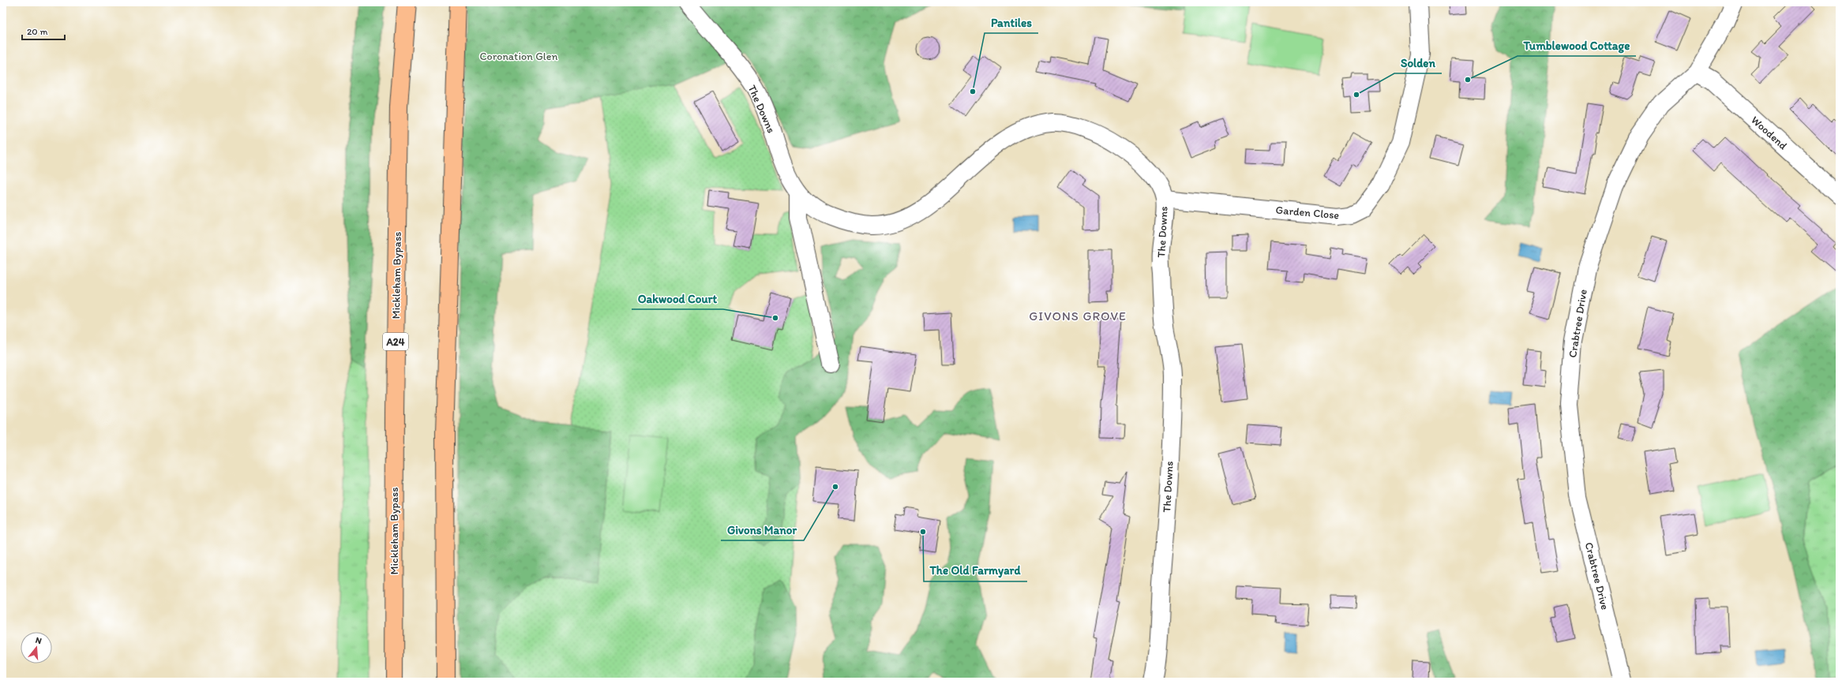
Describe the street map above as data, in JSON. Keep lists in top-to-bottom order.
{
  "streets": {
    "highway": ["Mickleham Bypass", "A24"],
    "street": [
      "The Downs",
      "Woodend",
      "Garden Close",
      "Crabtree Drive"
    ]
  },
  "crossings": [
    ["The Downs", "Garden Close"],
    ["Woodend", "Crabtree Drive"]
  ],
  "districts": ["GIVONS GROVE"],
  "parks": ["Coronation Glen"],
  "places": [
    "Tumblewood Cottage",
    "Pantiles",
    "Solden",
    "Oakwood Court",
    "Givons Manor",
    "The Old Farmyard"
  ],
  "scale_bar": "20 m",
  "north": "top"
}
